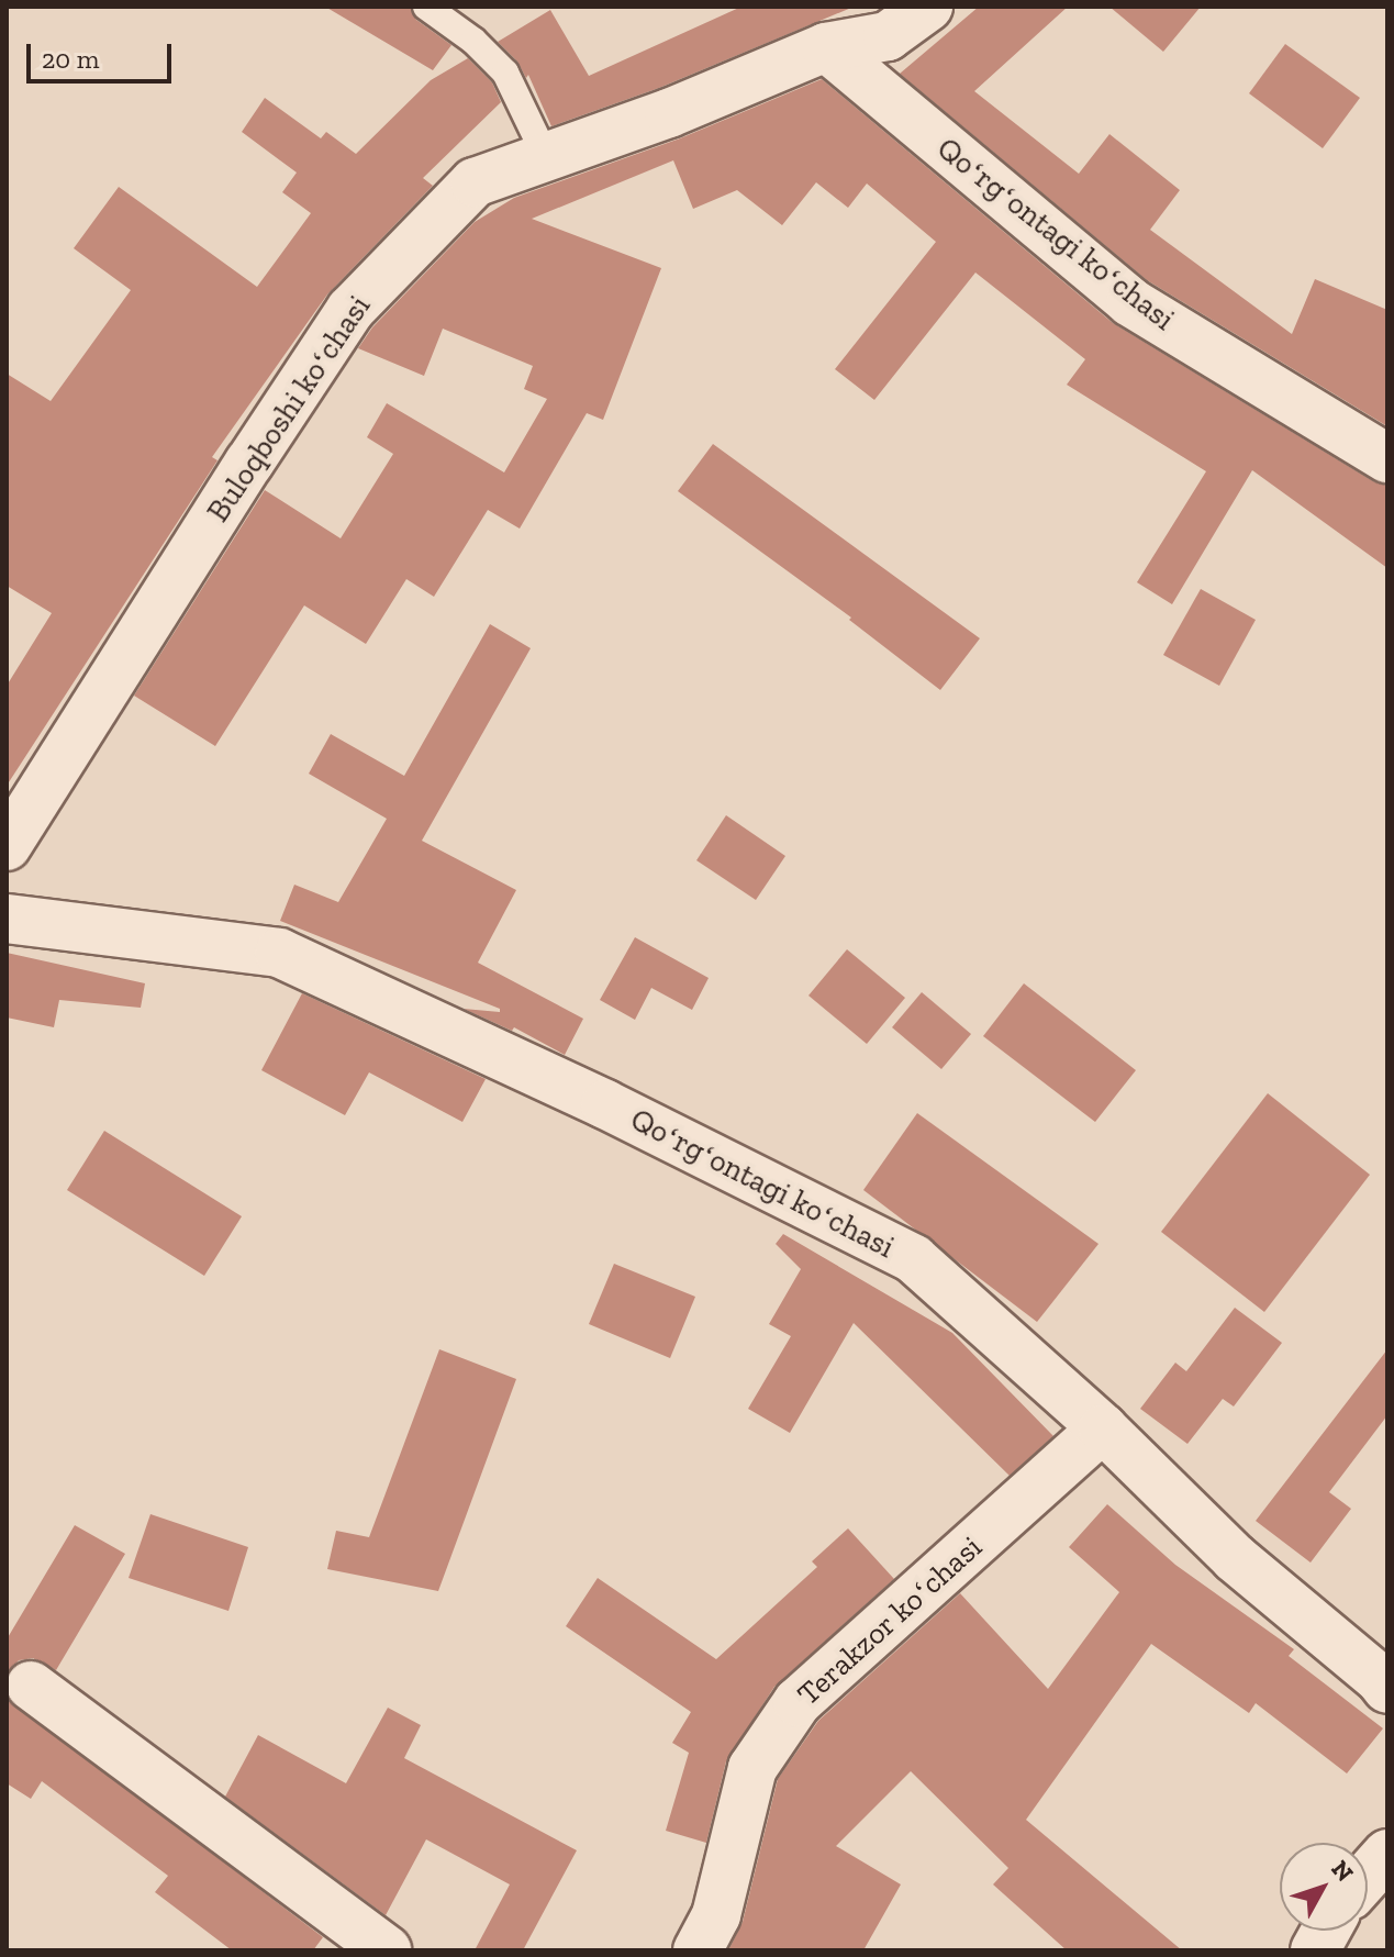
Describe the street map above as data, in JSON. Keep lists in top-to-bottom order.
{
  "streets": {
    "street": ["Qoʻrgʻontagi koʻchasi", "Buloqboshi koʻchasi", "Terakzor koʻchasi"]
  },
  "crossings": [
    ["Qoʻrgʻontagi koʻchasi", "Buloqboshi koʻchasi"],
    ["Qoʻrgʻontagi koʻchasi", "Terakzor koʻchasi"]
  ],
  "scale_bar": "20 m",
  "north": "top right"
}
